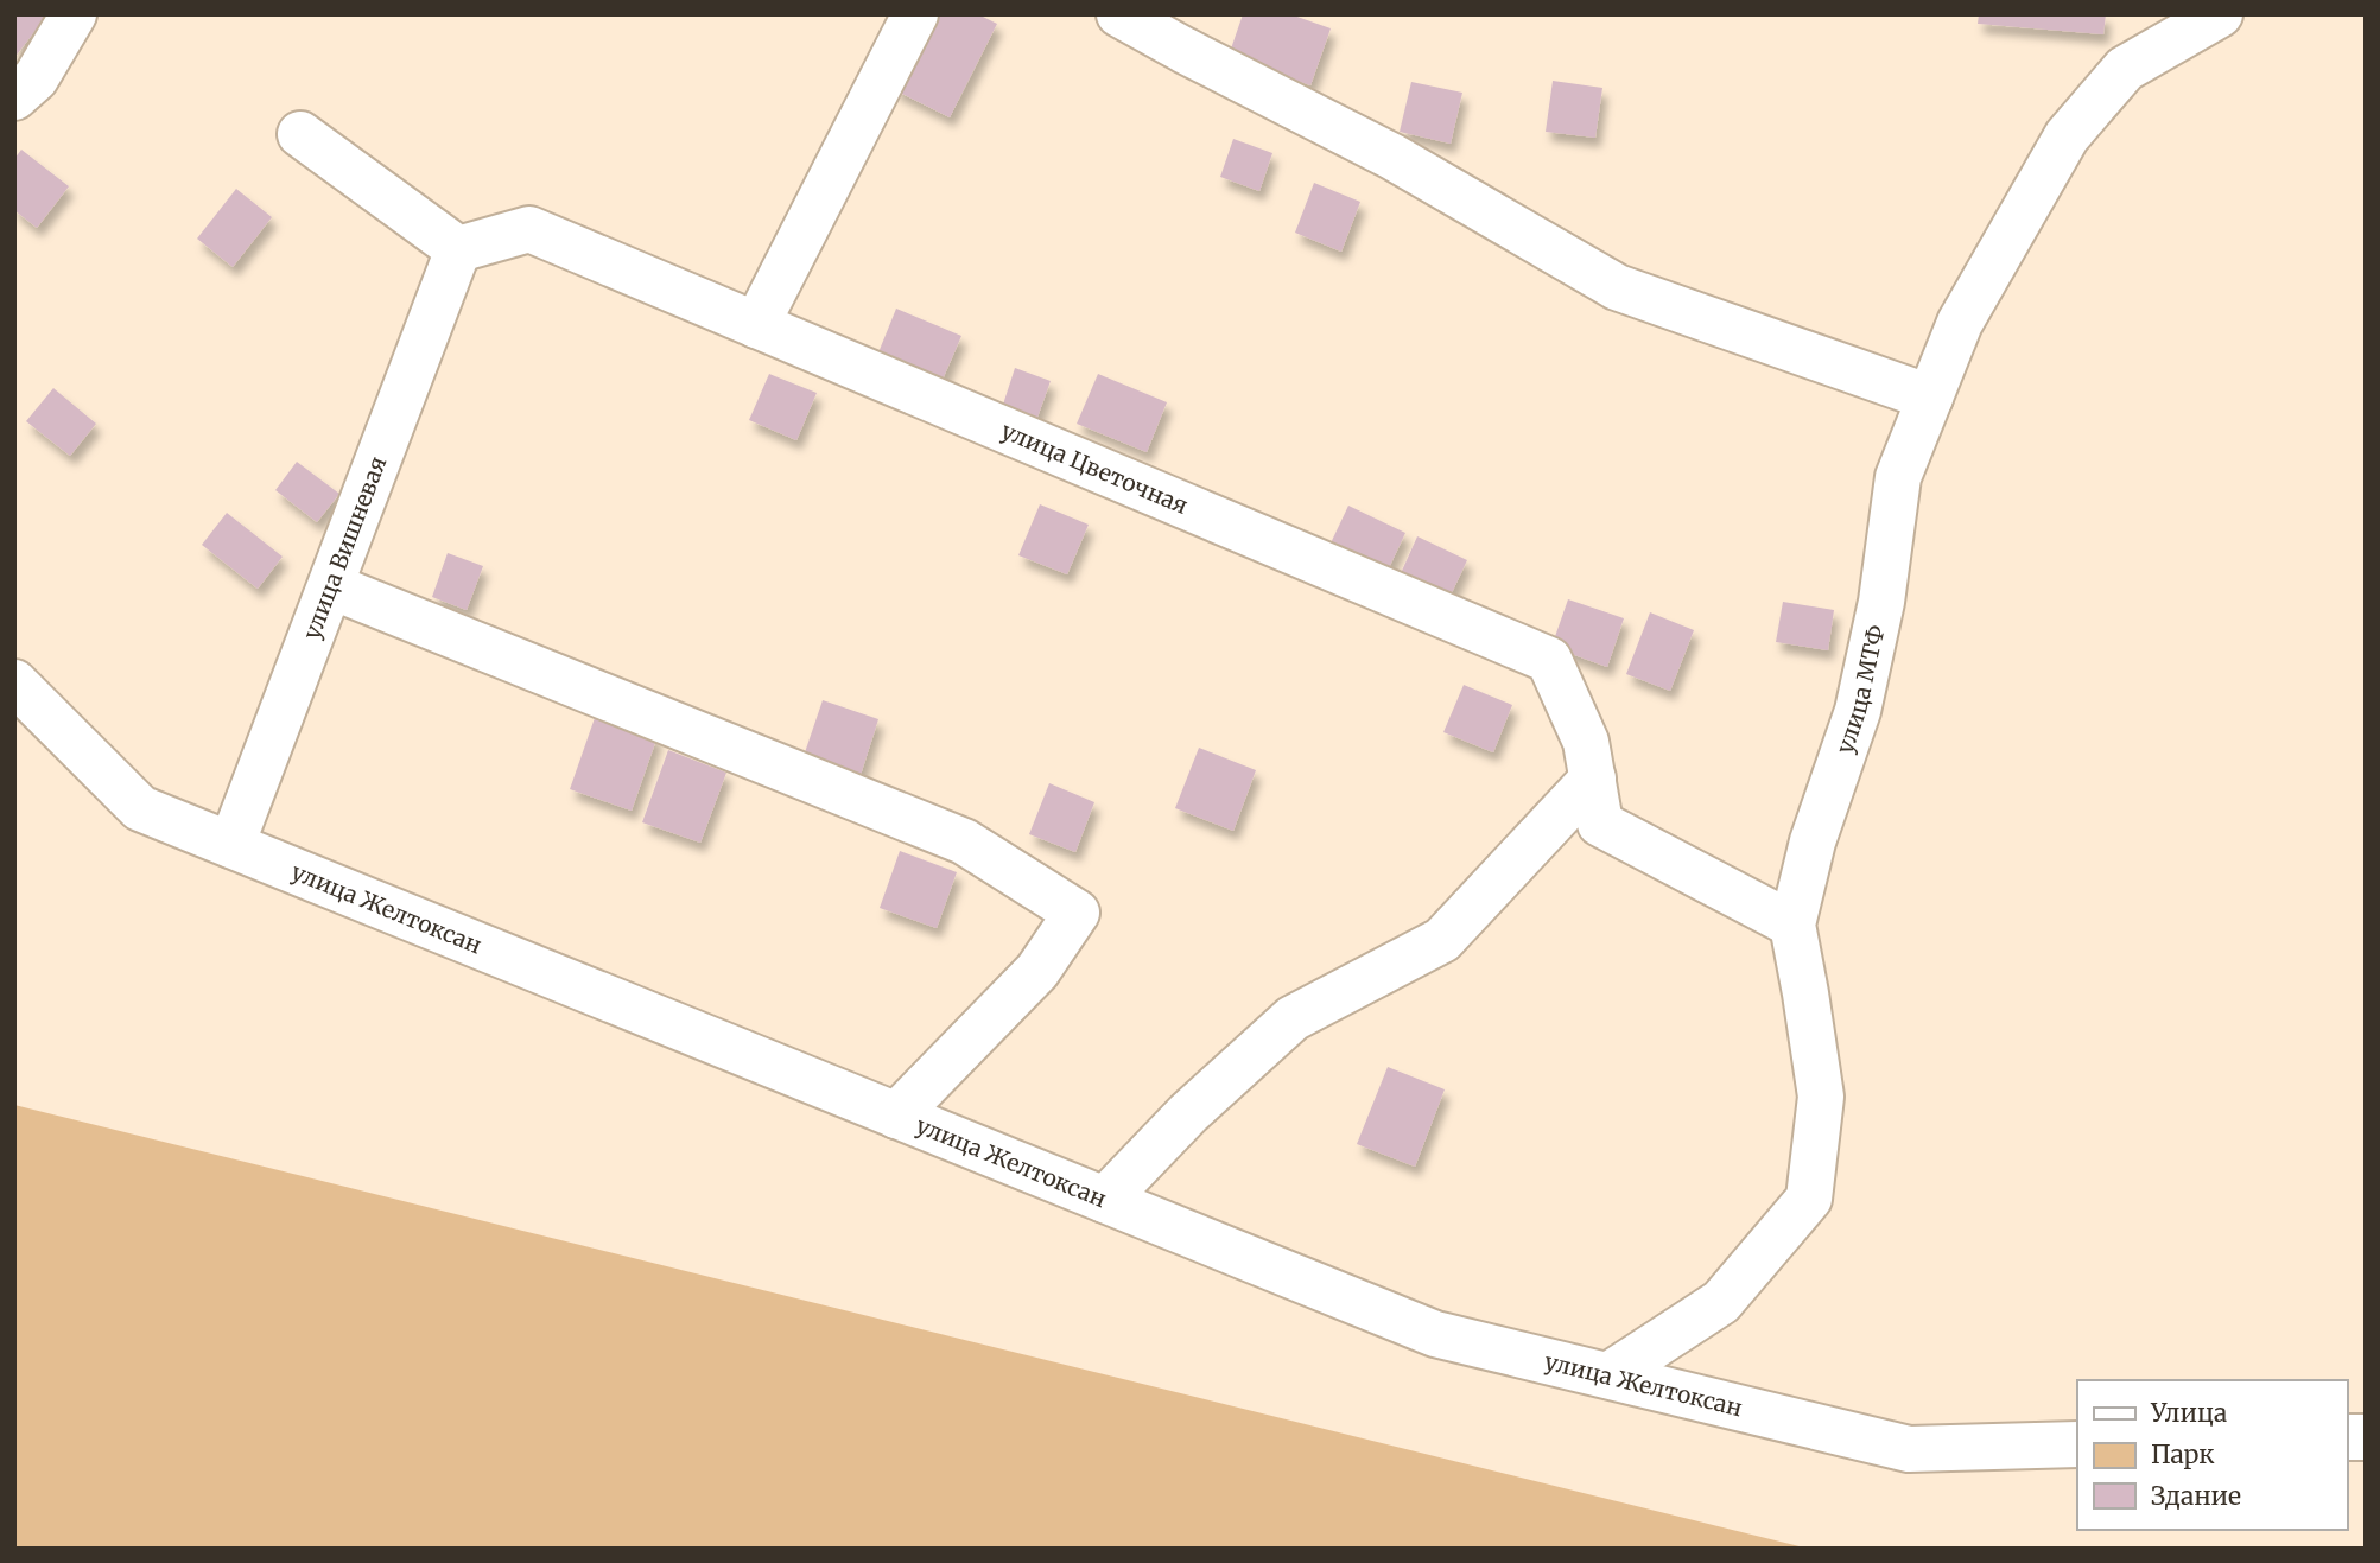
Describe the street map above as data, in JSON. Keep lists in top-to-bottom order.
{
  "streets": {
    "street": [
      "улица Цветочная",
      "улица Вишневая",
      "улица МТФ",
      "улица Желтоксан"
    ]
  },
  "crossings": [
    ["улица Цветочная", "улица Вишневая"],
    ["улица Цветочная", "улица МТФ"],
    ["улица Вишневая", "улица Желтоксан"],
    ["улица МТФ", "улица Желтоксан"]
  ],
  "legend": ["Улица", "Парк", "Здание"]
}
